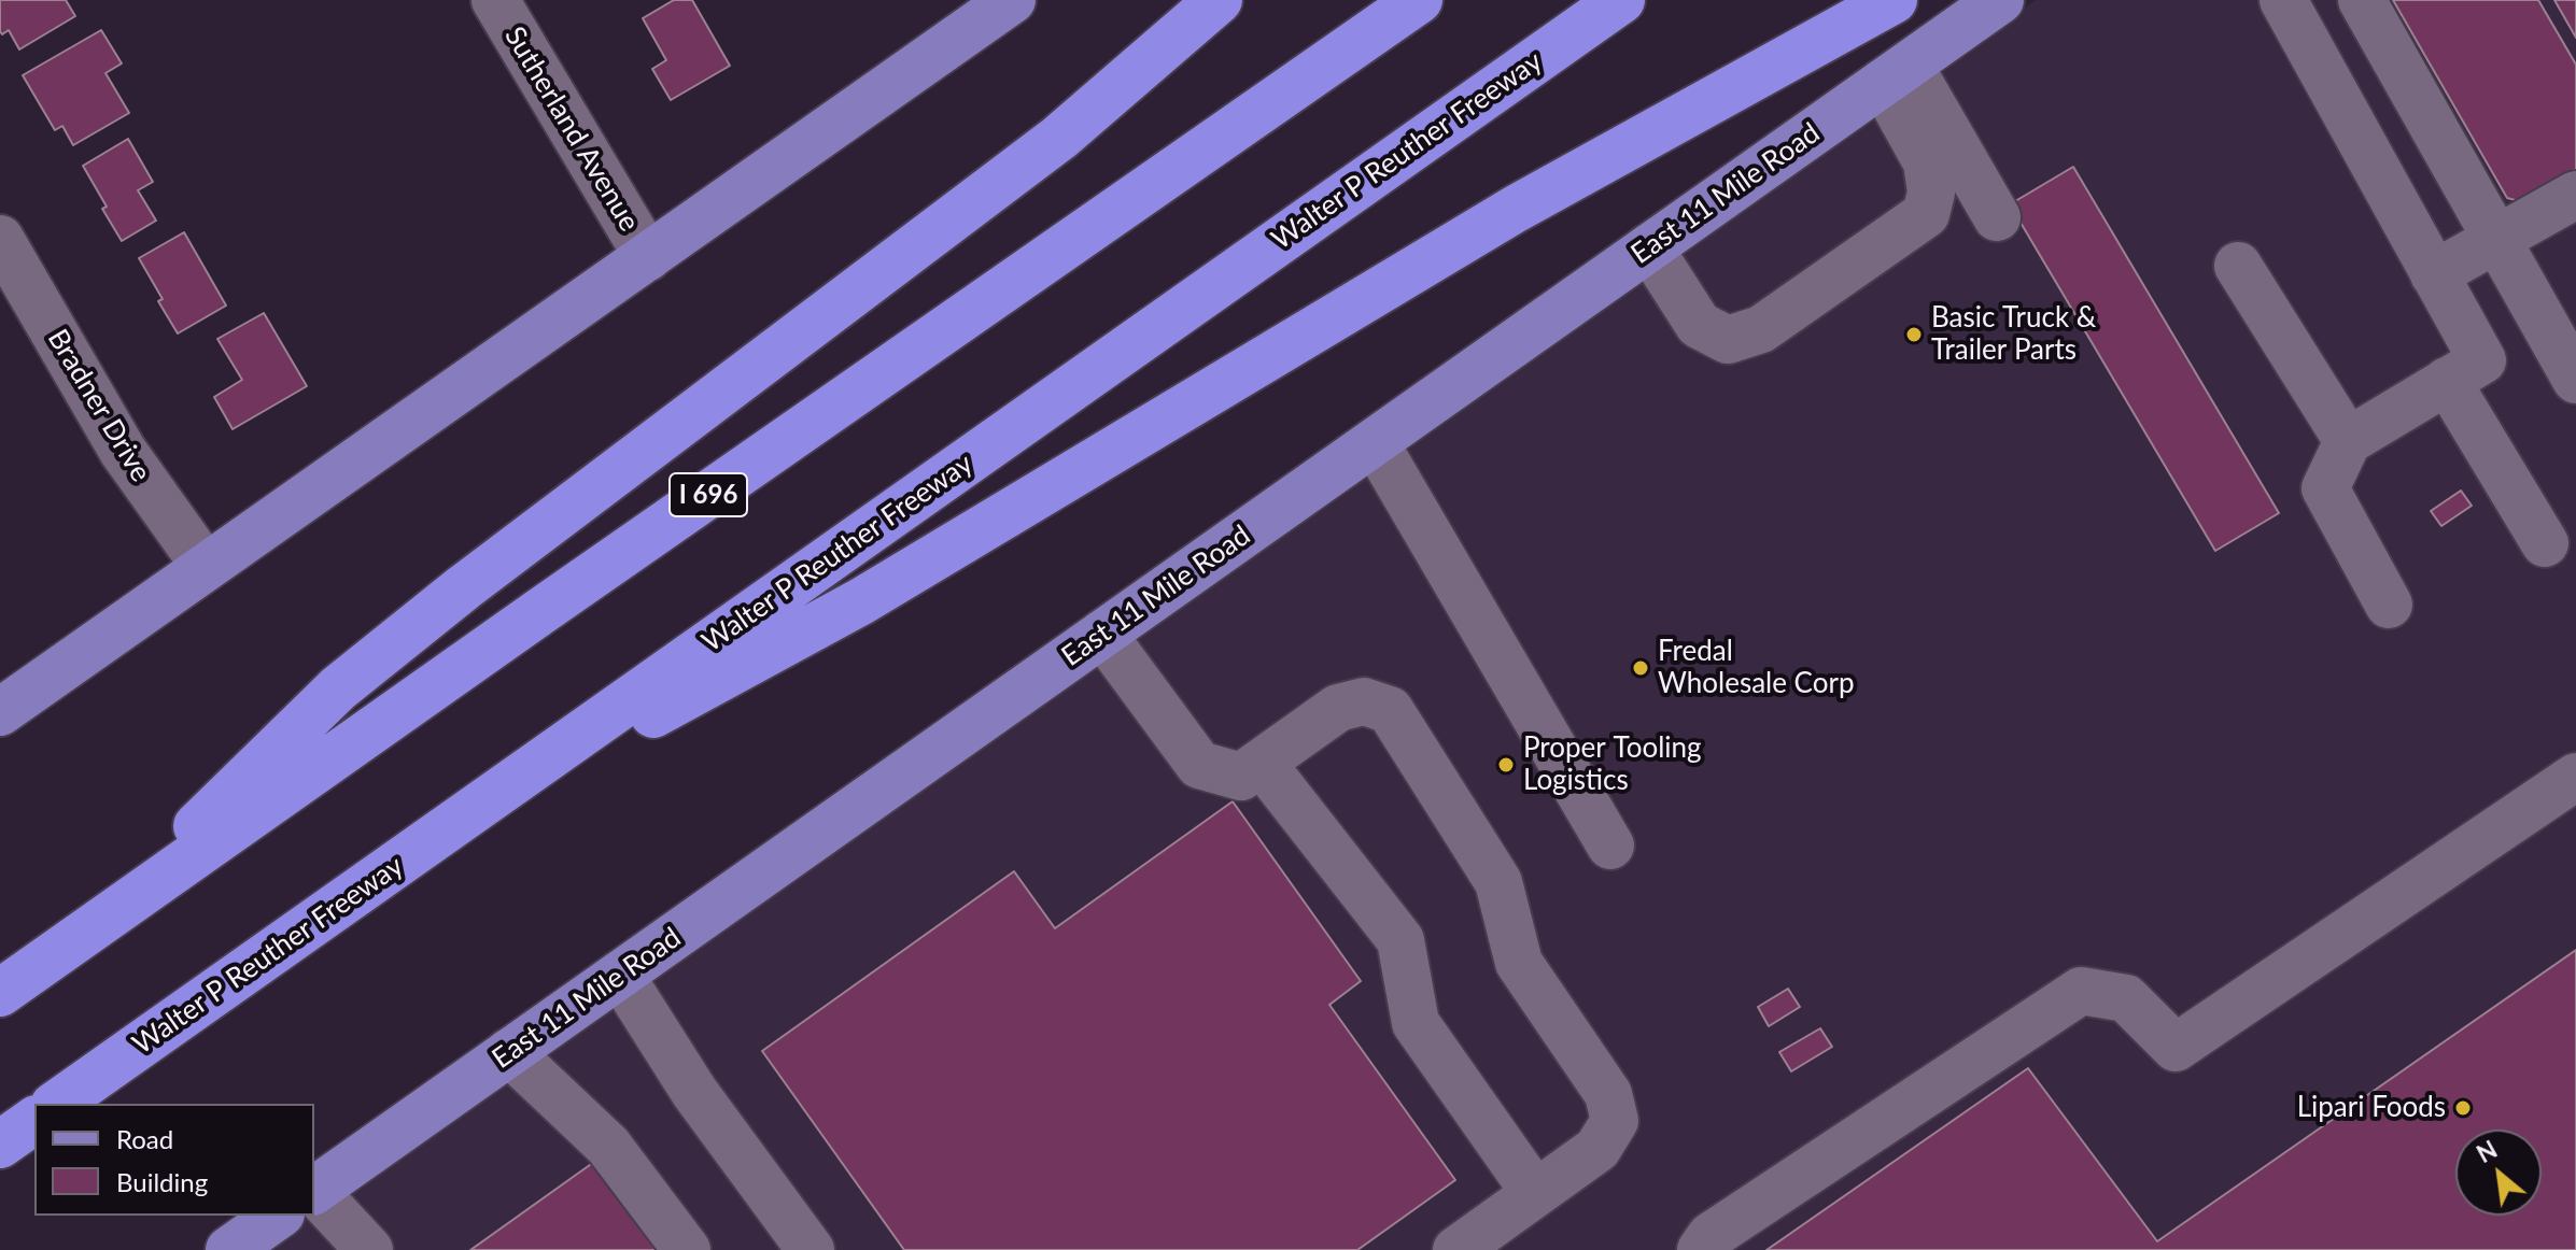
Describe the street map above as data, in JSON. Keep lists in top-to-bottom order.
{
  "streets": {
    "highway": ["Walter P Reuther Freeway", "I 696"],
    "main road": ["East 11 Mile Road"],
    "street": ["Sutherland Avenue", "Bradner Drive"]
  },
  "places": [
    "Basic Truck & Trailer Parts",
    "Fredal Wholesale Corp",
    "Proper Tooling Logistics",
    "Lipari Foods"
  ],
  "legend": ["Road", "Building"],
  "north": "top left"
}
